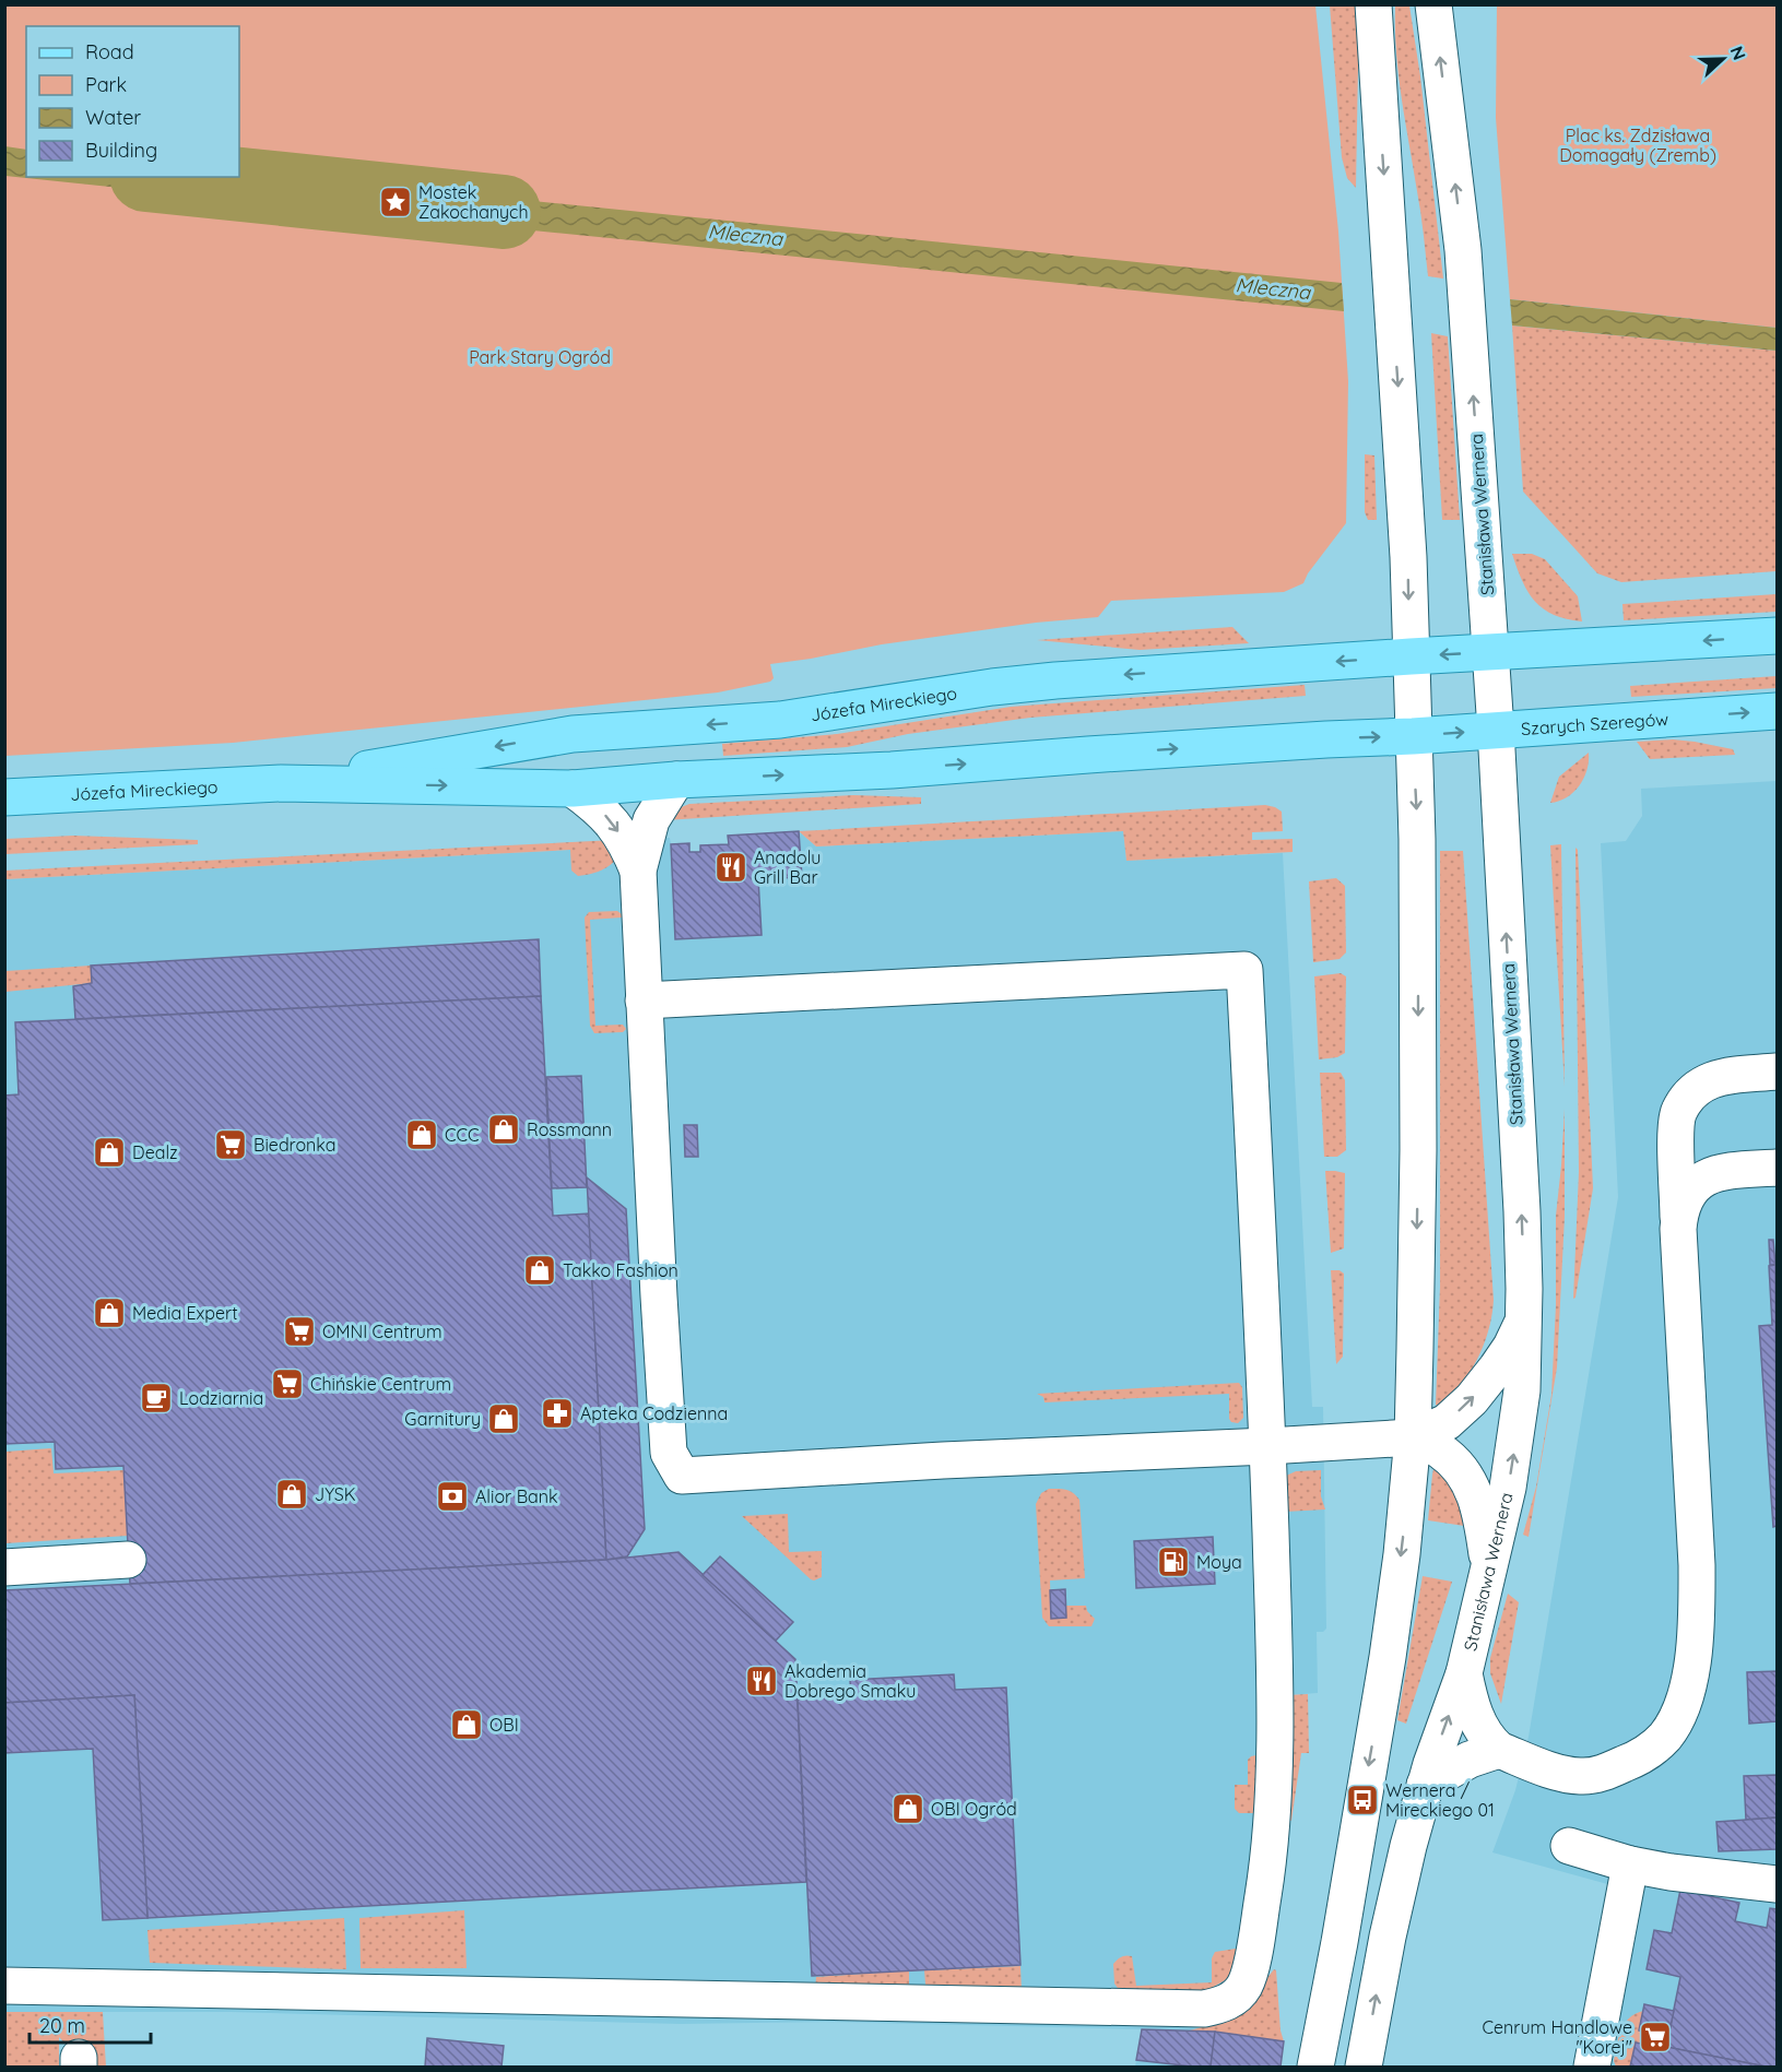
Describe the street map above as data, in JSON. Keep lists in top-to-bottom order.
{
  "streets": {
    "main road": ["Józefa Mireckiego", "Szarych Szeregów"],
    "street": ["Stanisława Wernera"]
  },
  "crossings": [
    ["Stanisława Wernera", "Józefa Mireckiego"],
    ["Stanisława Wernera", "Szarych Szeregów"],
    ["Józefa Mireckiego", "Szarych Szeregów"]
  ],
  "water": ["Mleczna"],
  "parks": ["Plac ks. Zdzisława Domagały (Zremb)", "Park Stary Ogród"],
  "places": {
    "place": ["Mostek Zakochanych"],
    "restaurant": ["Anadolu Grill Bar", "Akademia Dobrego Smaku"],
    "shop": [
      "Rossmann",
      "CCC",
      "Dealz",
      "Takko Fashion",
      "Media Expert",
      "Garnitury",
      "JYSK",
      "OBI",
      "OBI Ogród"
    ],
    "supermarket": [
      "Biedronka",
      "OMNI Centrum",
      "Chińskie Centrum",
      "Cenrum Handlowe \"Korej\""
    ],
    "cafe": ["Lodziarnia"],
    "pharmacy": ["Apteka Codzienna"],
    "bank": ["Alior Bank"],
    "fuel station": ["Moya"],
    "bus stop": ["Wernera / Mireckiego 01"]
  },
  "legend": [
    "Road",
    "Park",
    "Water",
    "Building"
  ],
  "scale_bar": "20 m",
  "north": "right"
}
